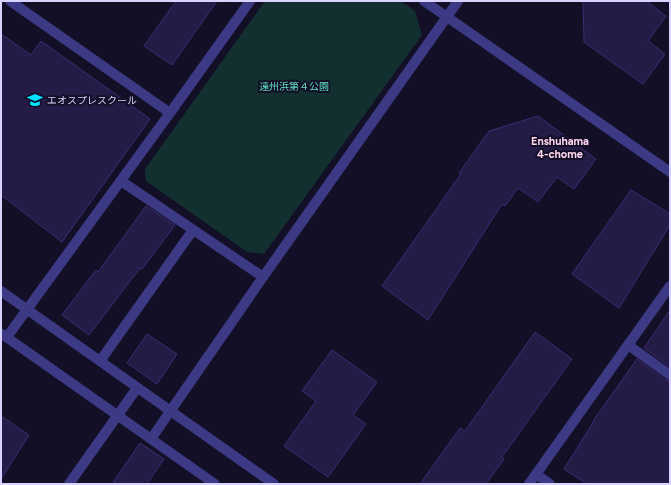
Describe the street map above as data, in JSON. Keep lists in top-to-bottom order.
{
  "districts": ["Enshuhama 4-chome"],
  "parks": ["遠州浜第４公園"],
  "places": {
    "school or university": ["エオスプレスクール"]
  }
}
